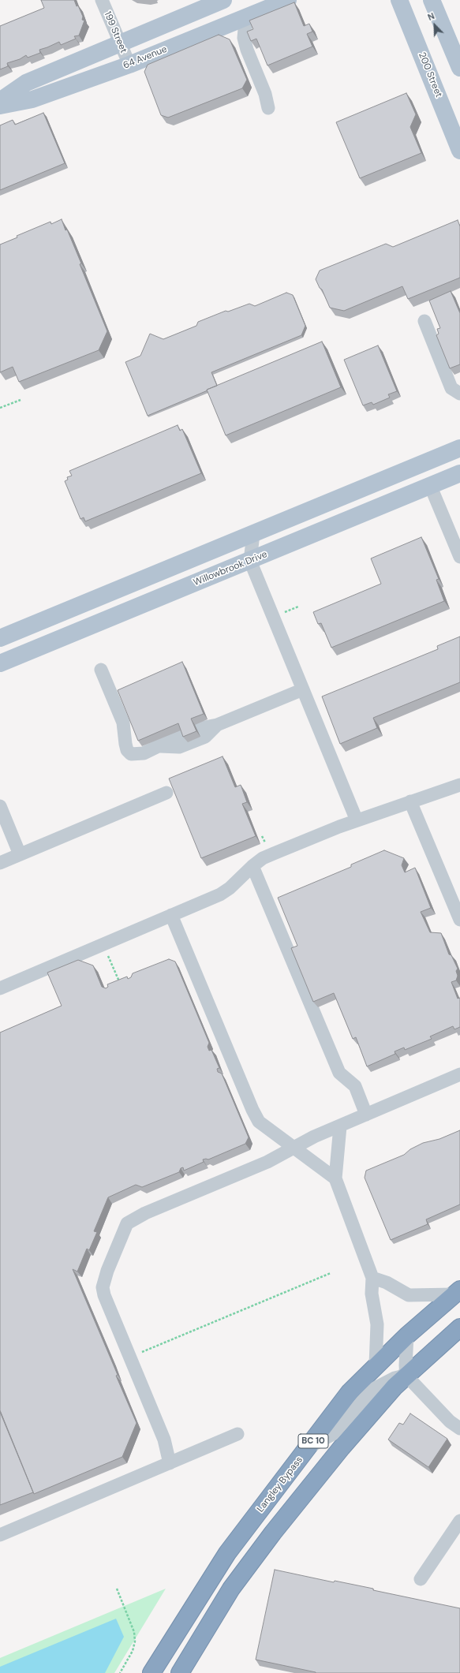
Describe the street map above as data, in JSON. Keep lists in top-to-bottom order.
{
  "streets": {
    "highway": ["BC 10", "Langley Bypass"],
    "main road": ["64 Avenue", "200 Street", "Willowbrook Drive"],
    "street": ["199 Street"]
  },
  "crossings": [
    ["199 Street", "64 Avenue"]
  ],
  "north": "top left"
}
